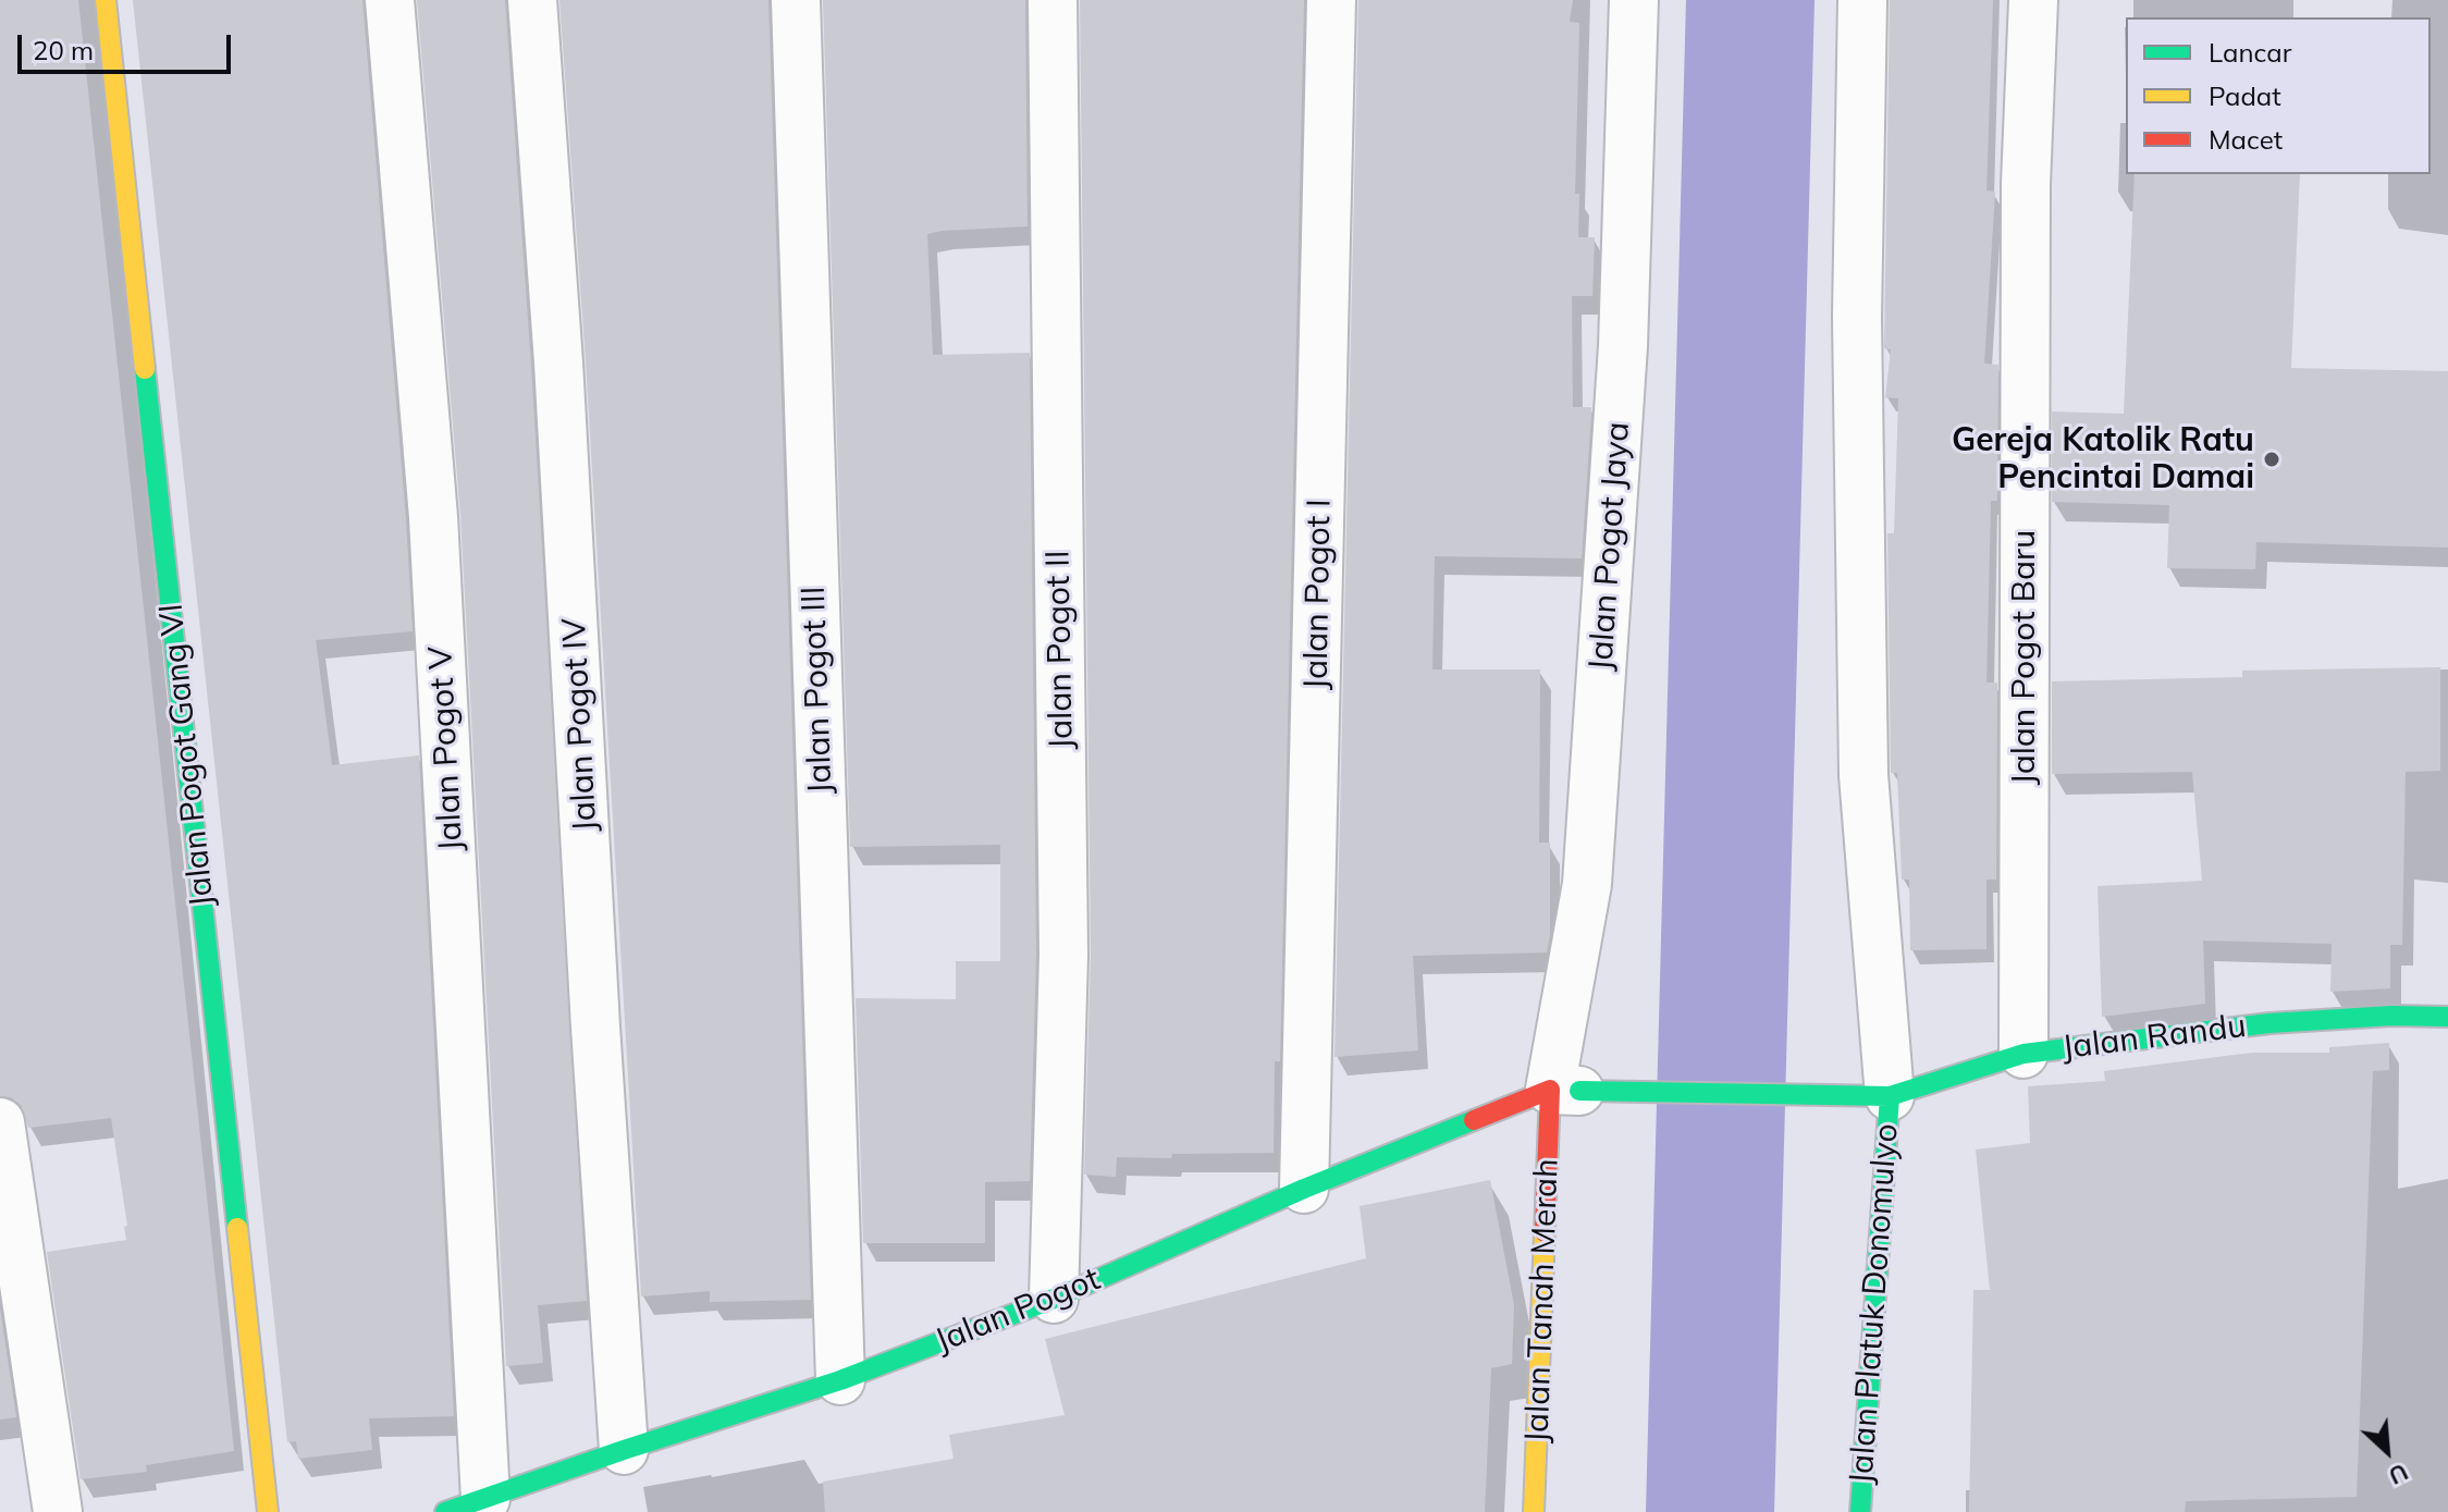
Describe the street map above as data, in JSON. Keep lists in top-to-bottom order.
{
  "streets": {
    "street": [
      "Jalan Pogot Jaya",
      "Jalan Pogot I",
      "Jalan Pogot II",
      "Jalan Pogot Baru",
      "Jalan Pogot III",
      "Jalan Pogot IV",
      "Jalan Pogot V",
      "Jalan Pogot Gang VI",
      "Jalan Randu",
      "Jalan Tanah Merah",
      "Jalan Platuk Donomulyo",
      "Jalan Pogot"
    ]
  },
  "crossings": [
    ["Jalan Pogot Jaya", "Jalan Randu"],
    ["Jalan Pogot Jaya", "Jalan Tanah Merah"],
    ["Jalan Pogot Jaya", "Jalan Pogot"],
    ["Jalan Pogot I", "Jalan Pogot"],
    ["Jalan Pogot II", "Jalan Pogot"],
    ["Jalan Pogot Baru", "Jalan Randu"],
    ["Jalan Pogot III", "Jalan Pogot"],
    ["Jalan Pogot IV", "Jalan Pogot"],
    ["Jalan Pogot V", "Jalan Pogot"],
    ["Jalan Randu", "Jalan Tanah Merah"],
    ["Jalan Randu", "Jalan Platuk Donomulyo"],
    ["Jalan Randu", "Jalan Pogot"],
    ["Jalan Tanah Merah", "Jalan Pogot"]
  ],
  "places": ["Gereja Katolik Ratu Pencintai Damai"],
  "legend": ["Lancar", "Padat", "Macet"],
  "scale_bar": "20 m",
  "north": "bottom right"
}
